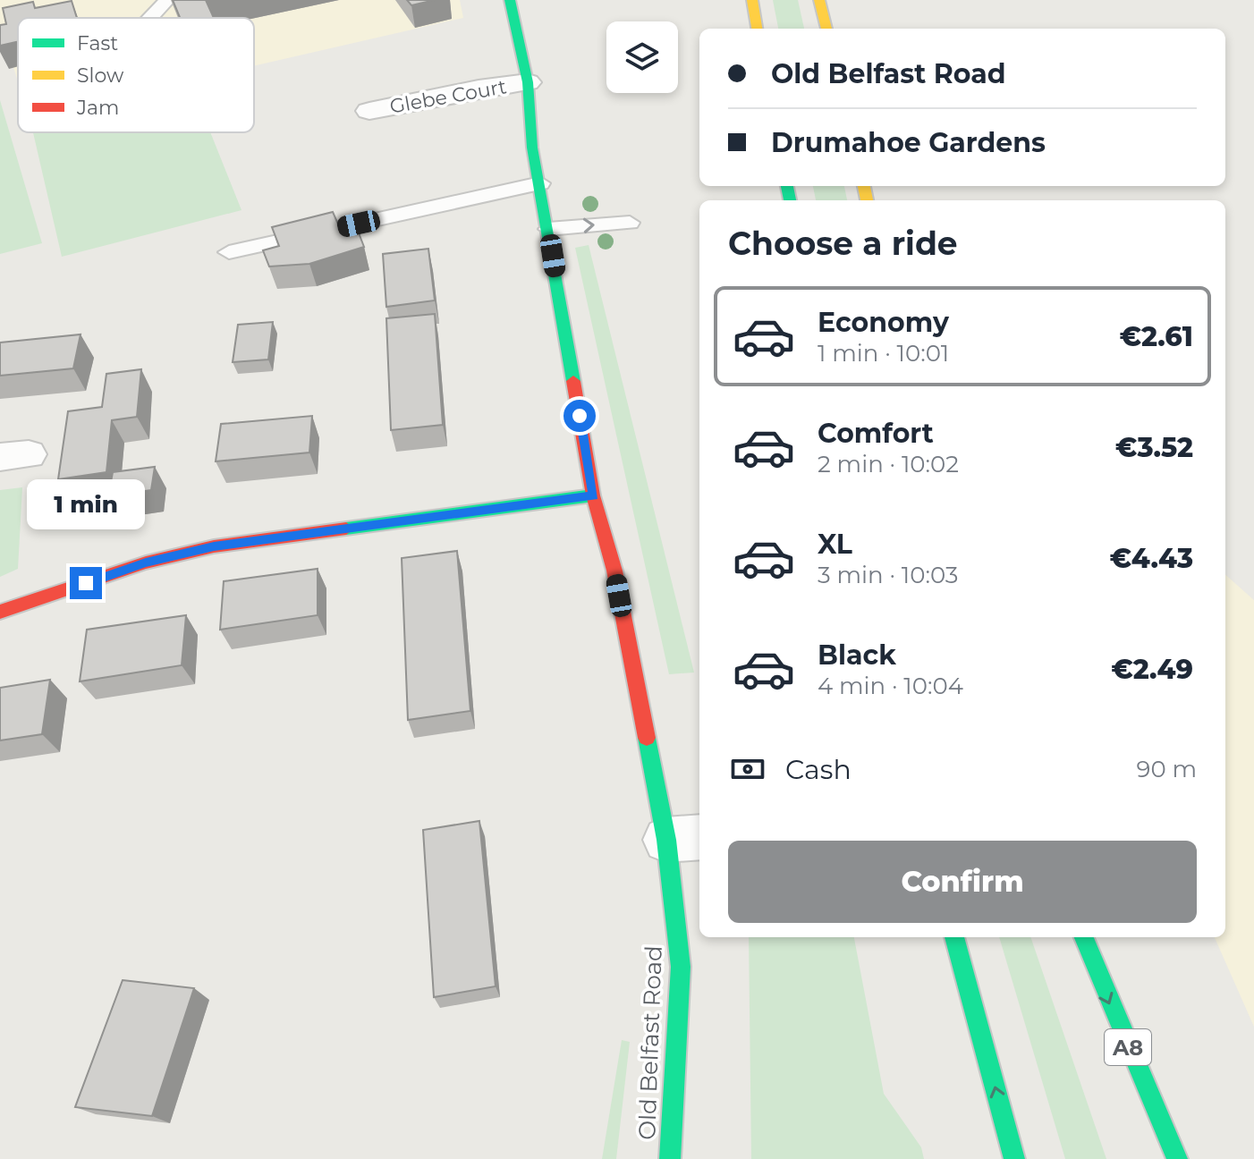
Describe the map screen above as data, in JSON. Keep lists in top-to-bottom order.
{
  "streets": {
    "main road": ["Old Belfast Road", "A8"],
    "street": ["Glebe Court"]
  },
  "crossings": [
    ["Glebe Court", "Old Belfast Road"]
  ],
  "legend": ["Fast", "Slow", "Jam"],
  "page": {
    "banner": ["Old Belfast Road", "Drumahoe Gardens"],
    "heading": "Choose a ride",
    "list": [
      {
        "name": "Economy",
        "note": "1 min · 10:01",
        "value": "€2.61"
      },
      {
        "name": "Comfort",
        "note": "2 min · 10:02",
        "value": "€3.52"
      },
      {
        "name": "XL",
        "note": "3 min · 10:03",
        "value": "€4.43"
      },
      {
        "name": "Black",
        "note": "4 min · 10:04",
        "value": "€2.49"
      }
    ],
    "bubble": "1 min",
    "pay": ["Cash", "90 m"],
    "buttons": "Confirm"
  }
}
